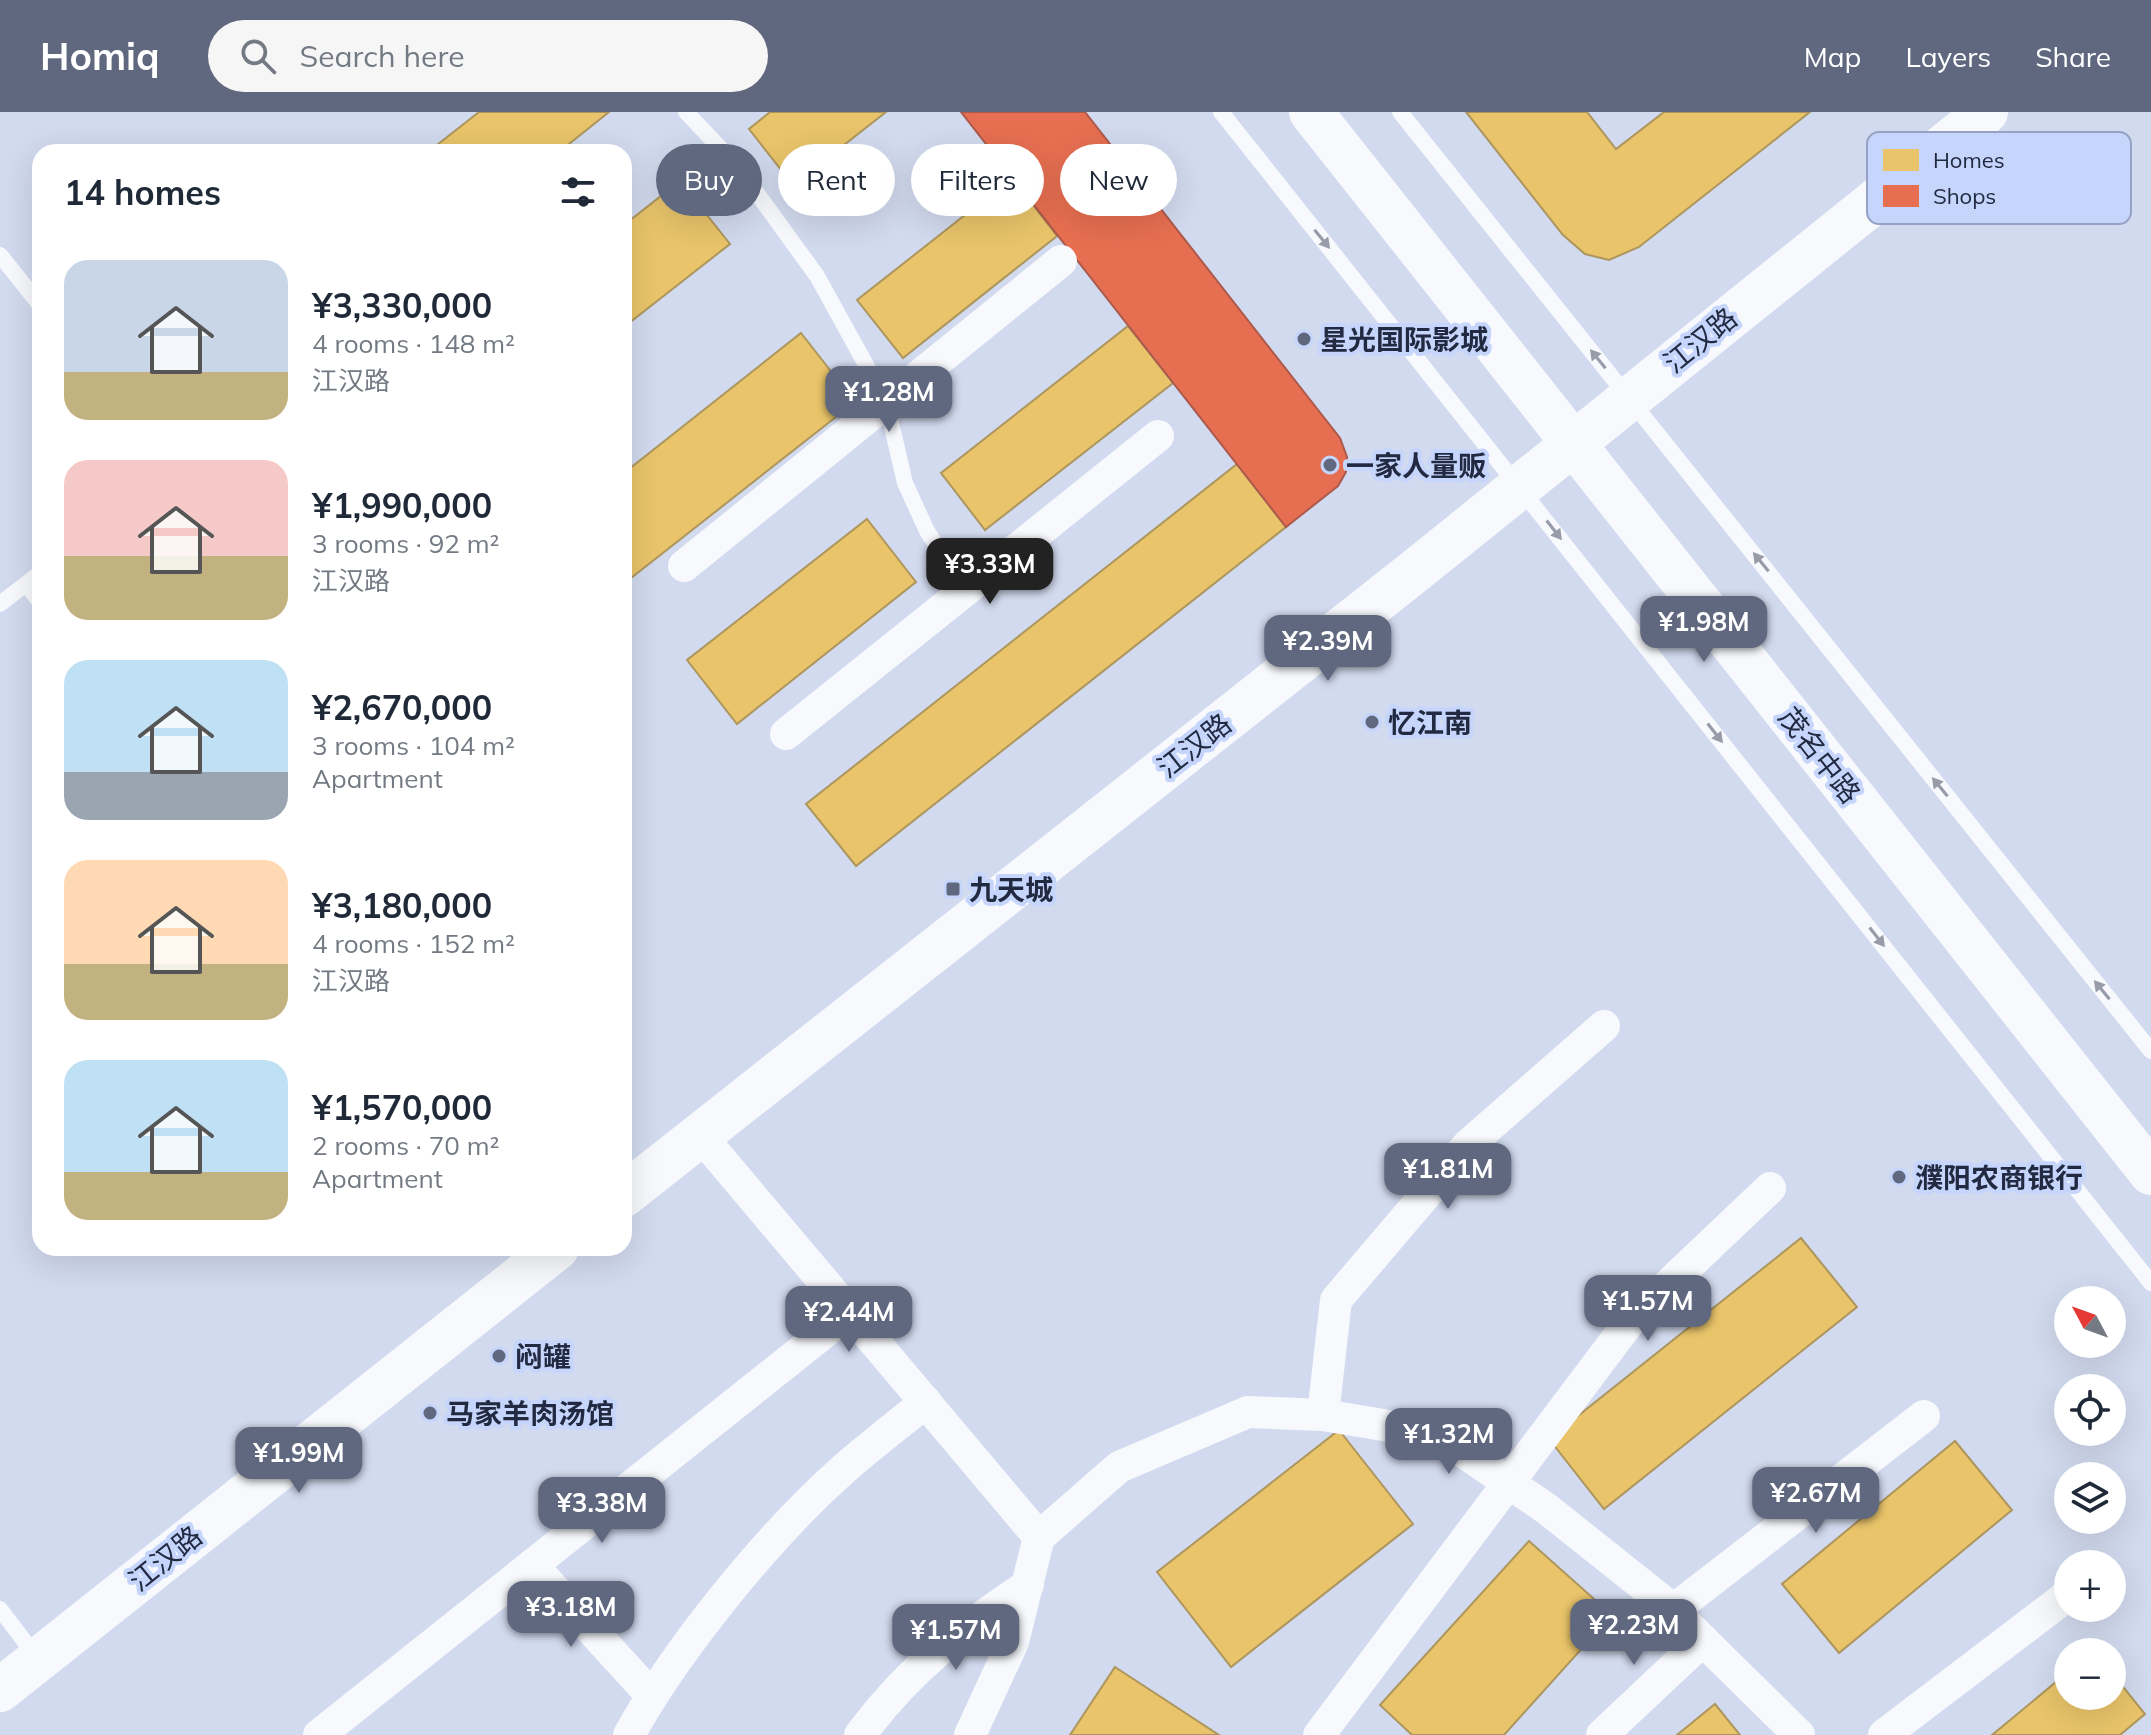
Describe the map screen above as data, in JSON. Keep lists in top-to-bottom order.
{
  "streets": {
    "street": ["江汉路", "茂名中路"]
  },
  "crossings": [
    ["江汉路", "茂名中路"]
  ],
  "places": {
    "other": [
      "星光国际影城",
      "一家人量贩",
      "忆江南",
      "濮阳农商银行",
      "闷罐",
      "马家羊肉汤馆"
    ],
    "transit": ["九天城"]
  },
  "legend": ["Homes", "Shops"],
  "north": "top left",
  "page": {
    "header": "Homiq",
    "search": "Search here",
    "nav": ["Map", "Layers", "Share"],
    "chip": [
      "Buy",
      "Rent",
      "Filters",
      "New"
    ],
    "heading": "14 homes",
    "list": [
      {
        "name": "¥3,330,000",
        "note": "4 rooms · 148 m² · 江汉路"
      },
      {
        "name": "¥1,990,000",
        "note": "3 rooms · 92 m² · 江汉路"
      },
      {
        "name": "¥2,670,000",
        "note": "3 rooms · 104 m² · Apartment"
      },
      {
        "name": "¥3,180,000",
        "note": "4 rooms · 152 m² · 江汉路"
      },
      {
        "name": "¥1,570,000",
        "note": "2 rooms · 70 m² · Apartment"
      }
    ],
    "price": [
      "¥1.28M",
      "¥3.33M",
      "¥1.98M",
      "¥2.39M",
      "¥1.81M",
      "¥1.57M",
      "¥2.44M",
      "¥1.32M",
      "¥1.99M",
      "¥2.67M",
      "¥3.38M",
      "¥3.18M",
      "¥2.23M",
      "¥1.57M"
    ],
    "map_buttons": ["+", "−"]
  }
}
